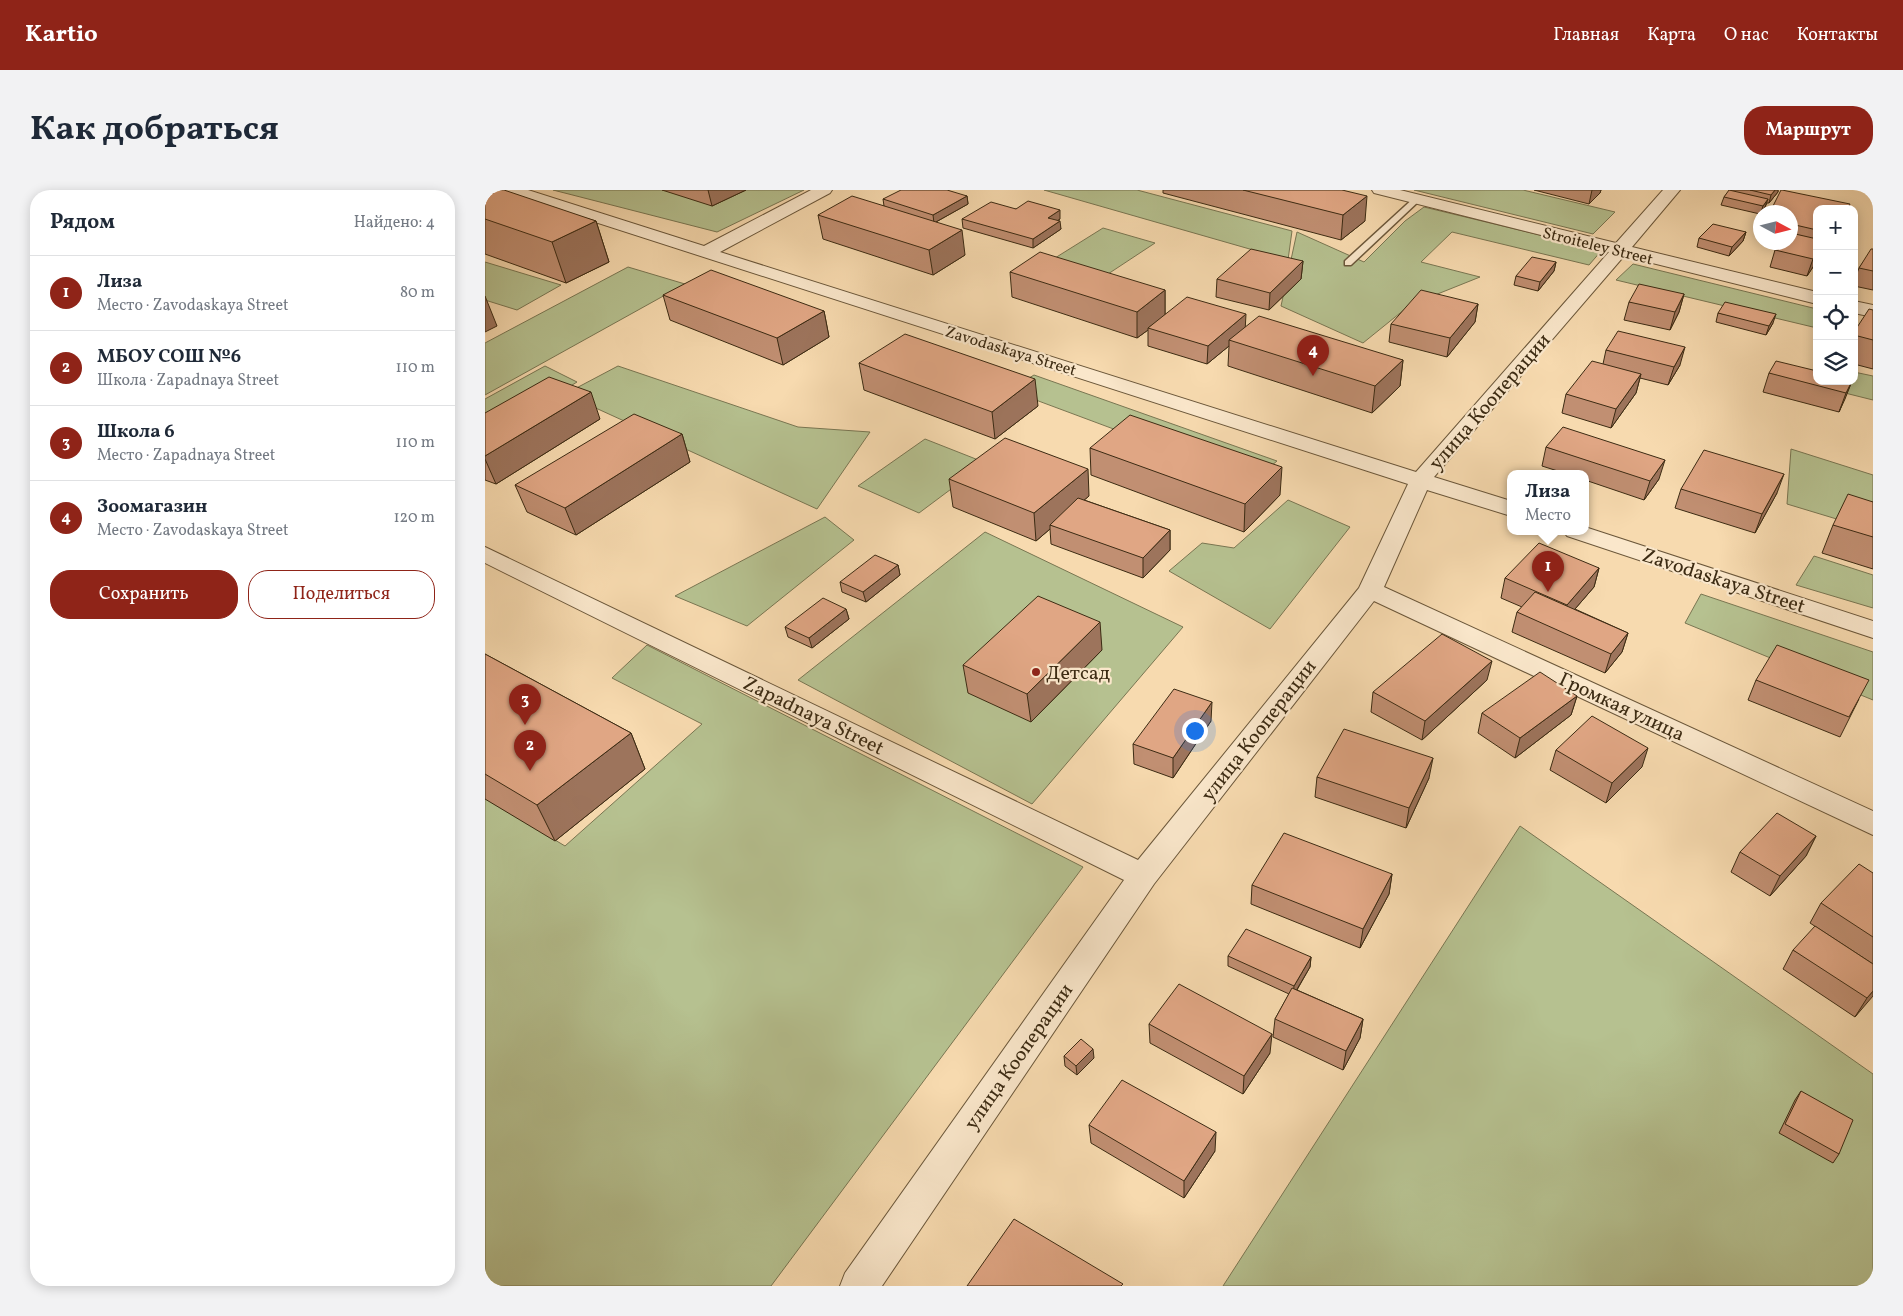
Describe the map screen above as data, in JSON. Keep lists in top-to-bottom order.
{
  "streets": {
    "street": [
      "Stroiteley Street",
      "Zavodaskaya Street",
      "улица Кооперации",
      "Громкая улица",
      "Zapadnaya Street"
    ]
  },
  "crossings": [
    ["Stroiteley Street", "улица Кооперации"],
    ["Zavodaskaya Street", "улица Кооперации"],
    ["улица Кооперации", "Громкая улица"],
    ["улица Кооперации", "Zapadnaya Street"]
  ],
  "places": ["Детсад"],
  "north": "right",
  "page": {
    "header": "Kartio",
    "nav": [
      "Главная",
      "Карта",
      "О нас",
      "Контакты"
    ],
    "title": "Как добраться",
    "buttons": [
      "Маршрут",
      ["Сохранить", "Поделиться"]
    ],
    "heading": ["Рядом", "Найдено: 4"],
    "map_buttons": ["+", "−"],
    "list": [
      {
        "mark": "1",
        "name": "Лиза",
        "note": "Место · Zavodaskaya Street",
        "value": "80 m"
      },
      {
        "mark": "2",
        "name": "МБОУ СОШ №6",
        "note": "Школа · Zapadnaya Street",
        "value": "110 m"
      },
      {
        "mark": "3",
        "name": "Школа 6",
        "note": "Место · Zapadnaya Street",
        "value": "110 m"
      },
      {
        "mark": "4",
        "name": "Зоомагазин",
        "note": "Место · Zavodaskaya Street",
        "value": "120 m"
      }
    ],
    "pins": [
      "4",
      "1",
      "3",
      "2"
    ],
    "popup": ["Лиза", "Место"]
  }
}
